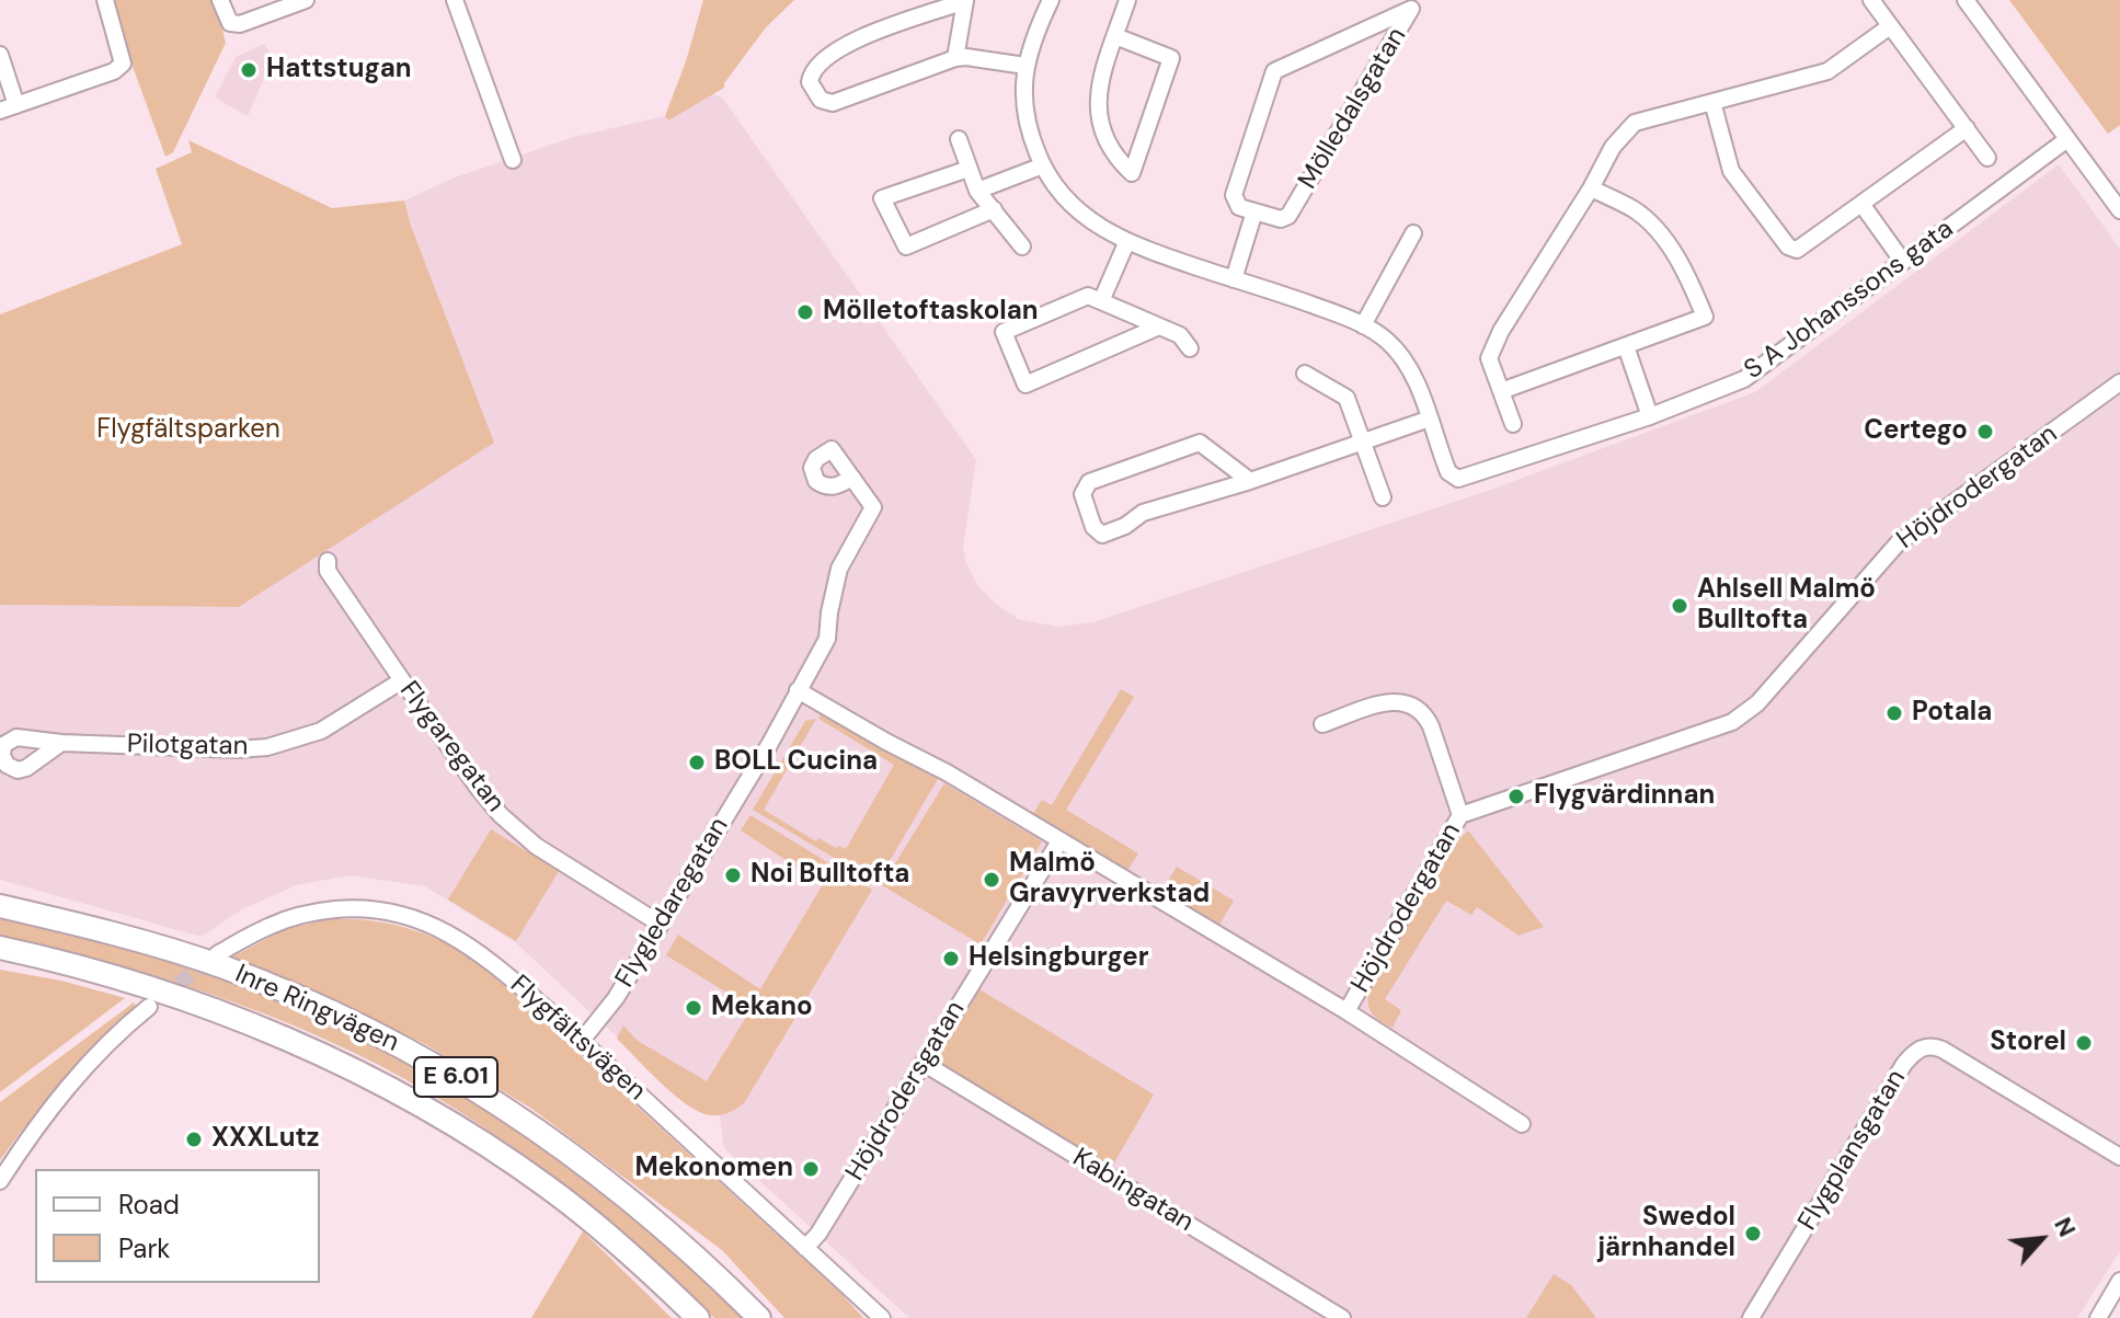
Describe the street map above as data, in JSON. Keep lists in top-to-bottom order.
{
  "streets": {
    "highway": ["Inre Ringvägen", "E 6.01"],
    "street": [
      "Mölledalsgatan",
      "S A Johanssons gata",
      "Höjdrodergatan",
      "Pilotgatan",
      "Flygaregatan",
      "Flygledaregatan",
      "Flygfältsvägen",
      "Höjdrodersgatan",
      "Flygplansgatan",
      "Kabingatan"
    ]
  },
  "crossings": [
    ["Höjdrodergatan", "Flygledaregatan"],
    ["Höjdrodergatan", "Höjdrodersgatan"],
    ["Pilotgatan", "Flygaregatan"],
    ["Flygaregatan", "Flygledaregatan"],
    ["Flygledaregatan", "Flygfältsvägen"],
    ["Flygfältsvägen", "Höjdrodersgatan"],
    ["Höjdrodersgatan", "Kabingatan"]
  ],
  "parks": ["Flygfältsparken"],
  "places": [
    "Hattstugan",
    "Mölletoftaskolan",
    "Certego",
    "Ahlsell Malmö Bulltofta",
    "Potala",
    "BOLL Cucina",
    "Flygvärdinnan",
    "Noi Bulltofta",
    "Malmö Gravyrverkstad",
    "Helsingburger",
    "Mekano",
    "Storel",
    "XXXLutz",
    "Mekonomen",
    "Swedol järnhandel"
  ],
  "legend": ["Road", "Park"],
  "north": "top right"
}
